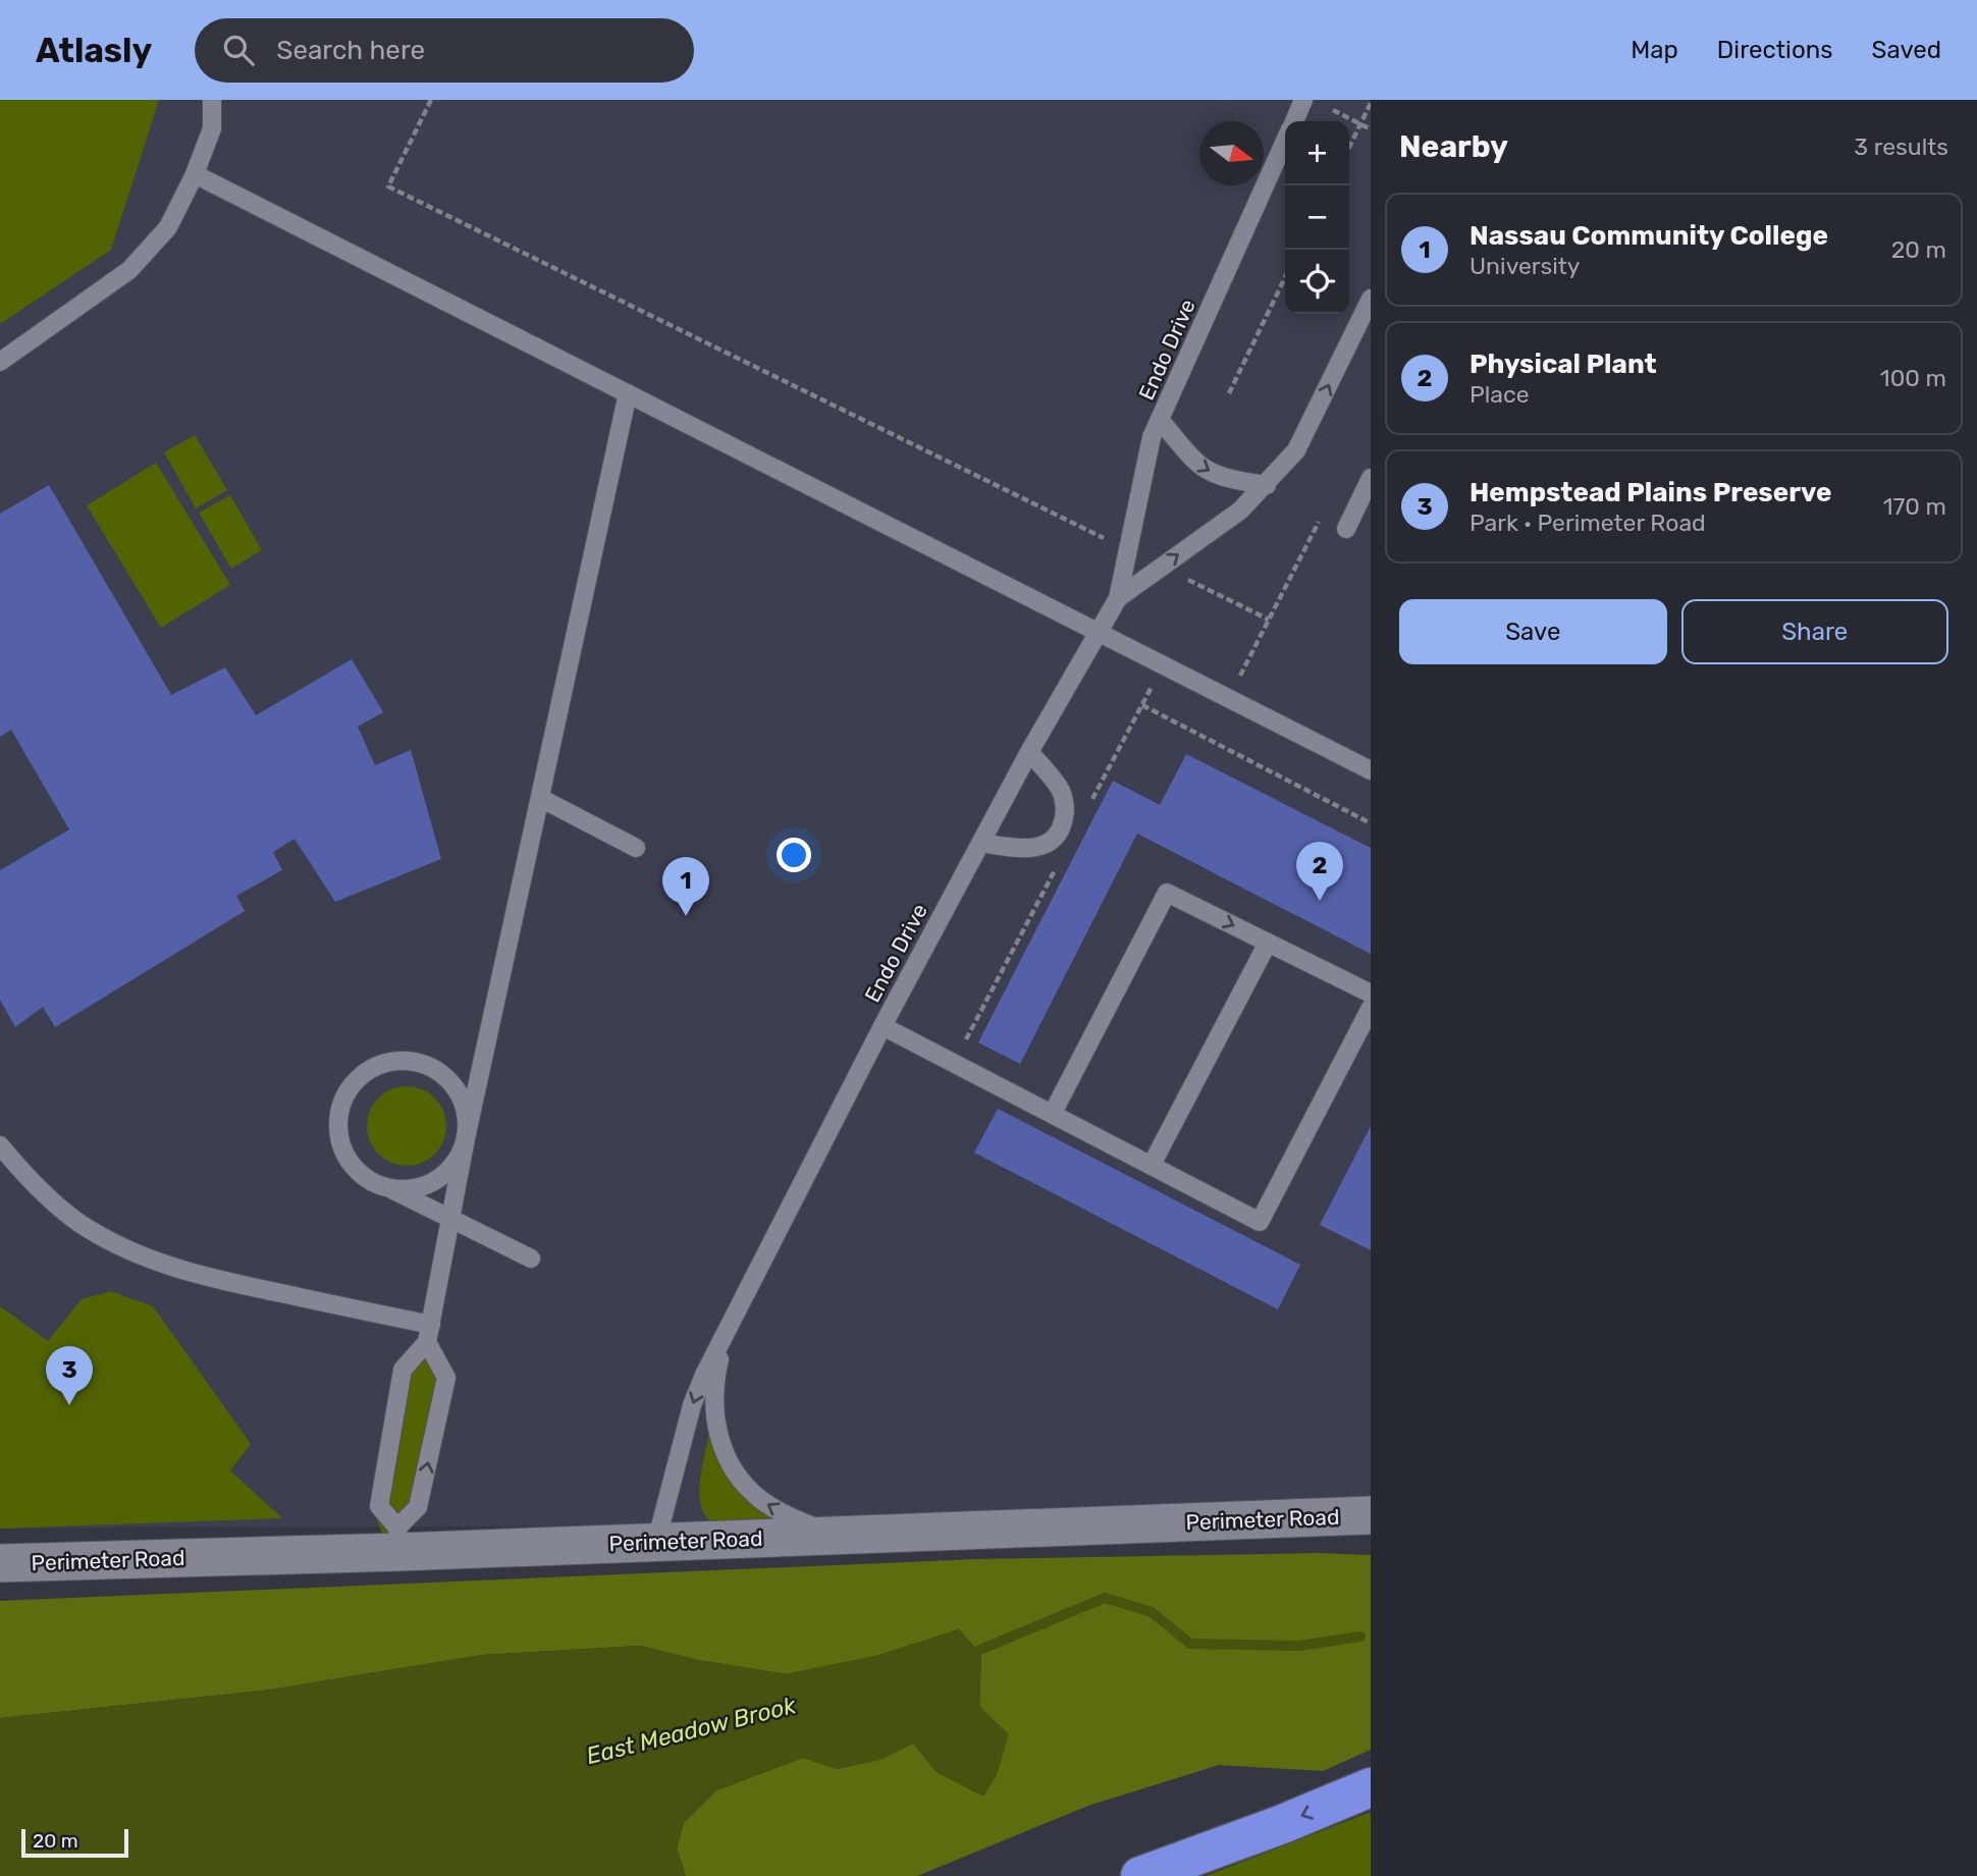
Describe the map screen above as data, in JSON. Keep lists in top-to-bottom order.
{
  "streets": {
    "street": ["Perimeter Road"],
    "lane": ["Endo Drive"]
  },
  "crossings": [
    ["Endo Drive", "Perimeter Road"]
  ],
  "water": ["East Meadow Brook"],
  "scale_bar": "20 m",
  "north": "right",
  "page": {
    "header": "Atlasly",
    "search": "Search here",
    "nav": ["Map", "Directions", "Saved"],
    "heading": ["Nearby", "3 results"],
    "map_buttons": ["+", "−"],
    "list": [
      {
        "mark": "1",
        "name": "Nassau Community College",
        "note": "University",
        "value": "20 m"
      },
      {
        "mark": "2",
        "name": "Physical Plant",
        "note": "Place",
        "value": "100 m"
      },
      {
        "mark": "3",
        "name": "Hempstead Plains Preserve",
        "note": "Park · Perimeter Road",
        "value": "170 m"
      }
    ],
    "buttons": ["Save", "Share"],
    "pins": ["2", "1", "3"],
    "scale": "20 m"
  }
}
